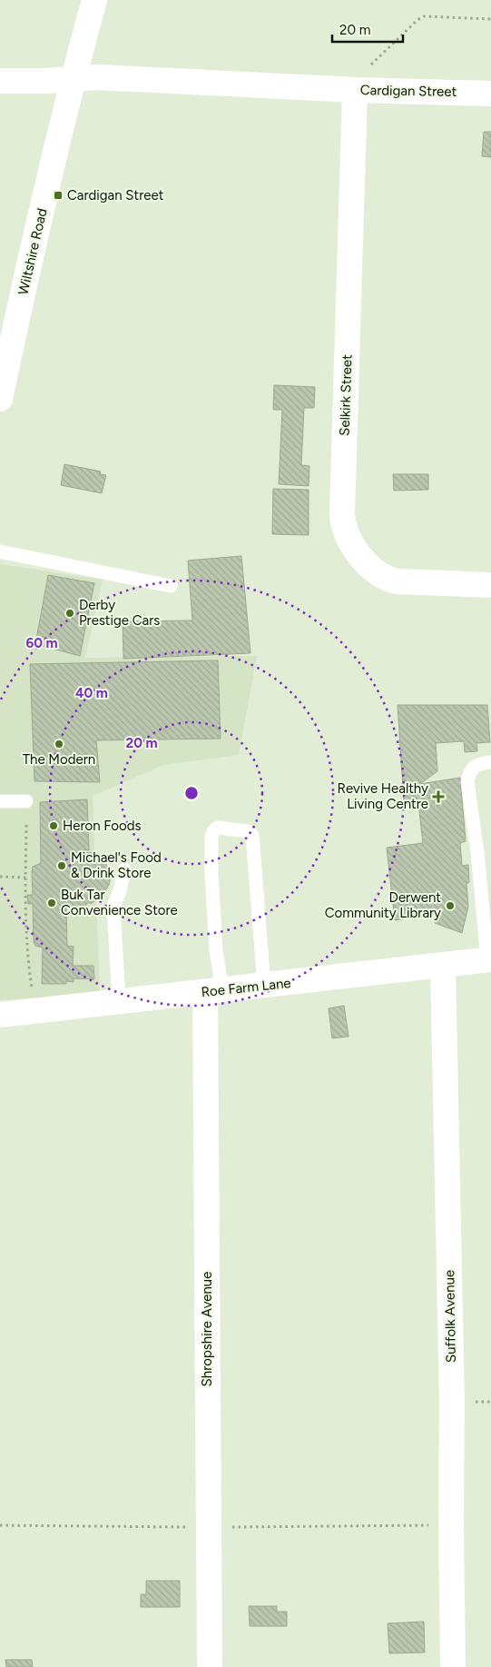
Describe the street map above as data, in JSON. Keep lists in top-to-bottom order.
{
  "streets": {
    "street": [
      "Cardigan Street",
      "Wiltshire Road",
      "Selkirk Street",
      "Roe Farm Lane",
      "Suffolk Avenue",
      "Shropshire Avenue"
    ]
  },
  "crossings": [
    ["Cardigan Street", "Wiltshire Road"],
    ["Cardigan Street", "Selkirk Street"],
    ["Roe Farm Lane", "Suffolk Avenue"],
    ["Roe Farm Lane", "Shropshire Avenue"]
  ],
  "places": {
    "transit": ["Cardigan Street"],
    "other": [
      "Derby Prestige Cars",
      "The Modern",
      "Heron Foods",
      "Michael's Food & Drink Store",
      "Buk Tar Convenience Store",
      "Derwent Community Library"
    ],
    "health": ["Revive Healthy Living Centre"]
  },
  "scale_bar": "20 m",
  "rings": ["60 m", "40 m", "20 m"]
}
